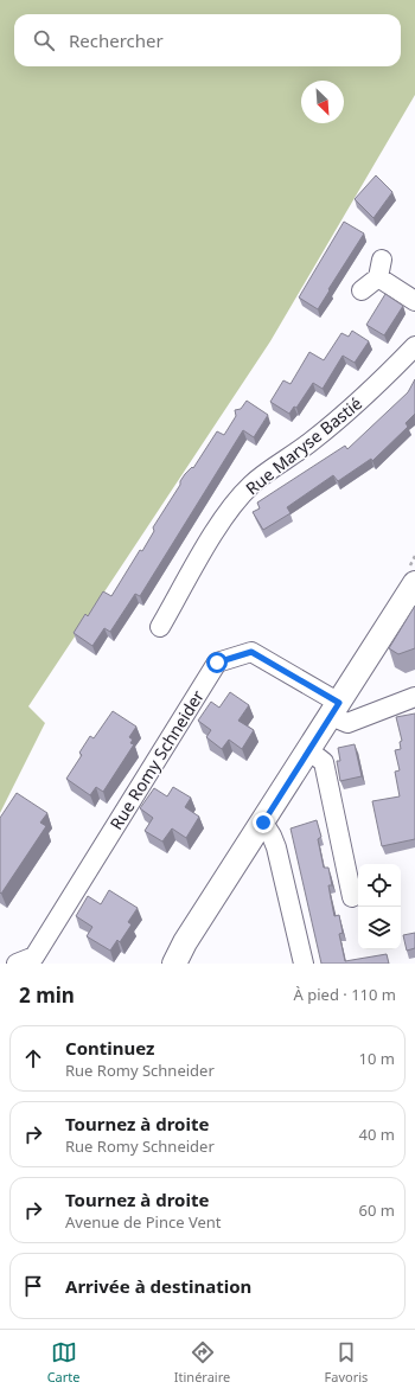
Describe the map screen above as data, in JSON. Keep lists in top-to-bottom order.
{
  "streets": {
    "street": ["Rue Maryse Bastié", "Rue Romy Schneider"]
  },
  "north": "bottom right",
  "page": {
    "search": "Rechercher",
    "heading": ["2 min", "À pied · 110 m"],
    "list": [
      ["Continuez", "Rue Romy Schneider", "10 m"],
      ["Tournez à droite", "Rue Romy Schneider", "40 m"],
      ["Tournez à droite", "Avenue de Pince Vent", "60 m"],
      "Arrivée à destination"
    ],
    "nav": ["Carte", "Itinéraire", "Favoris"]
  }
}
